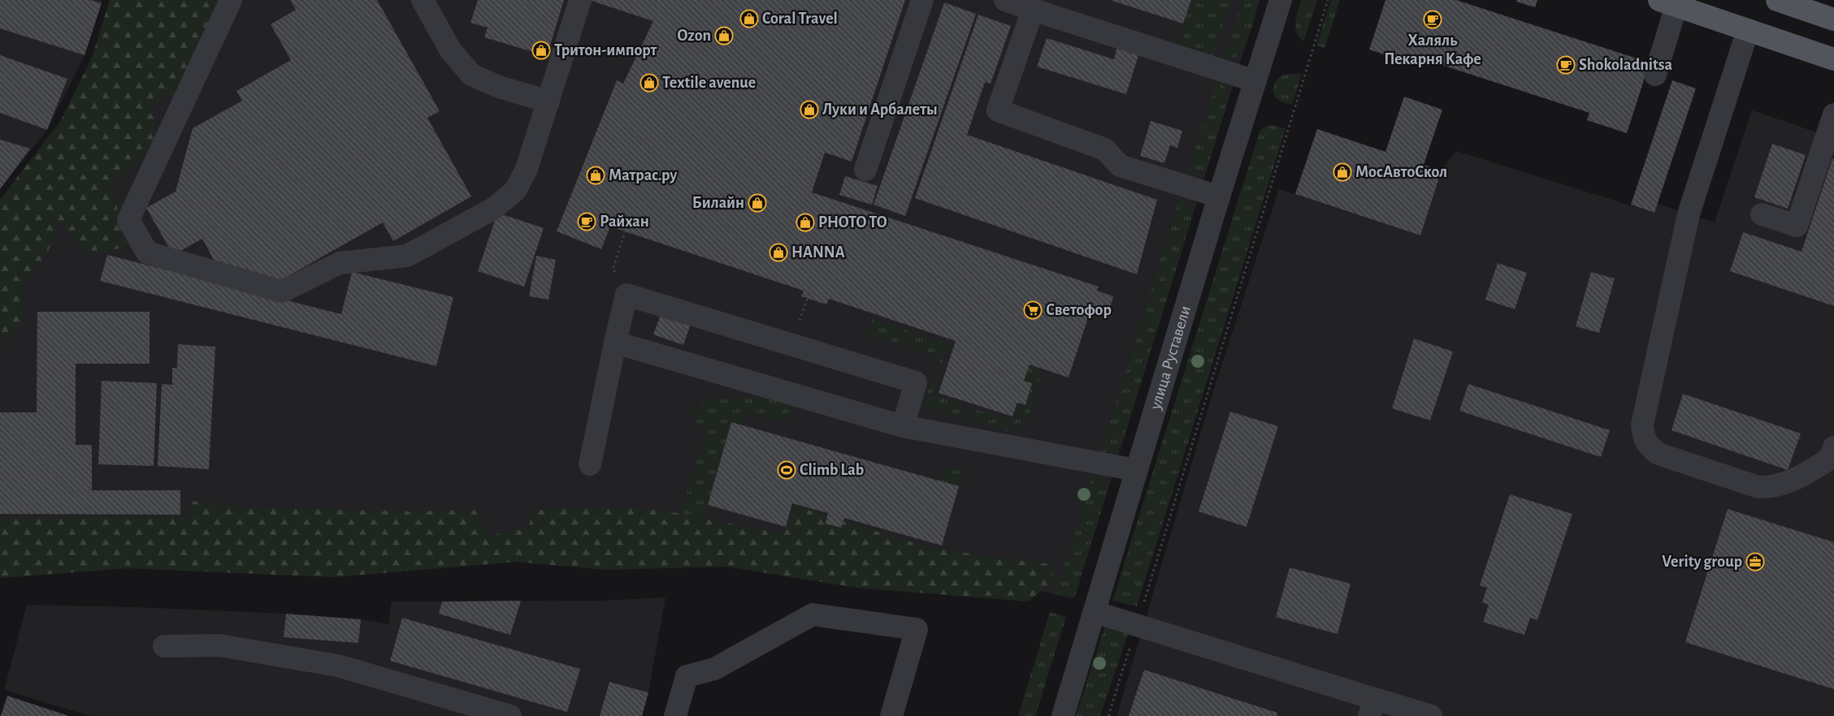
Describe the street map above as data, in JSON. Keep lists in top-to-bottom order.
{
  "streets": {
    "street": ["улица Руставели"]
  },
  "places": {
    "shop": [
      "Coral Travel",
      "Ozon",
      "Тритон-импорт",
      "Textile avenue",
      "Луки и Арбалеты",
      "МосАвтоСкол",
      "Матрас.ру",
      "Билайн",
      "PHOTO TO",
      "HANNA"
    ],
    "cafe": ["Халяль Пекарня Кафе", "Shokoladnitsa", "Райхан"],
    "supermarket": ["Светофор"],
    "sports": ["Climb Lab"],
    "office": ["Verity group"]
  }
}
